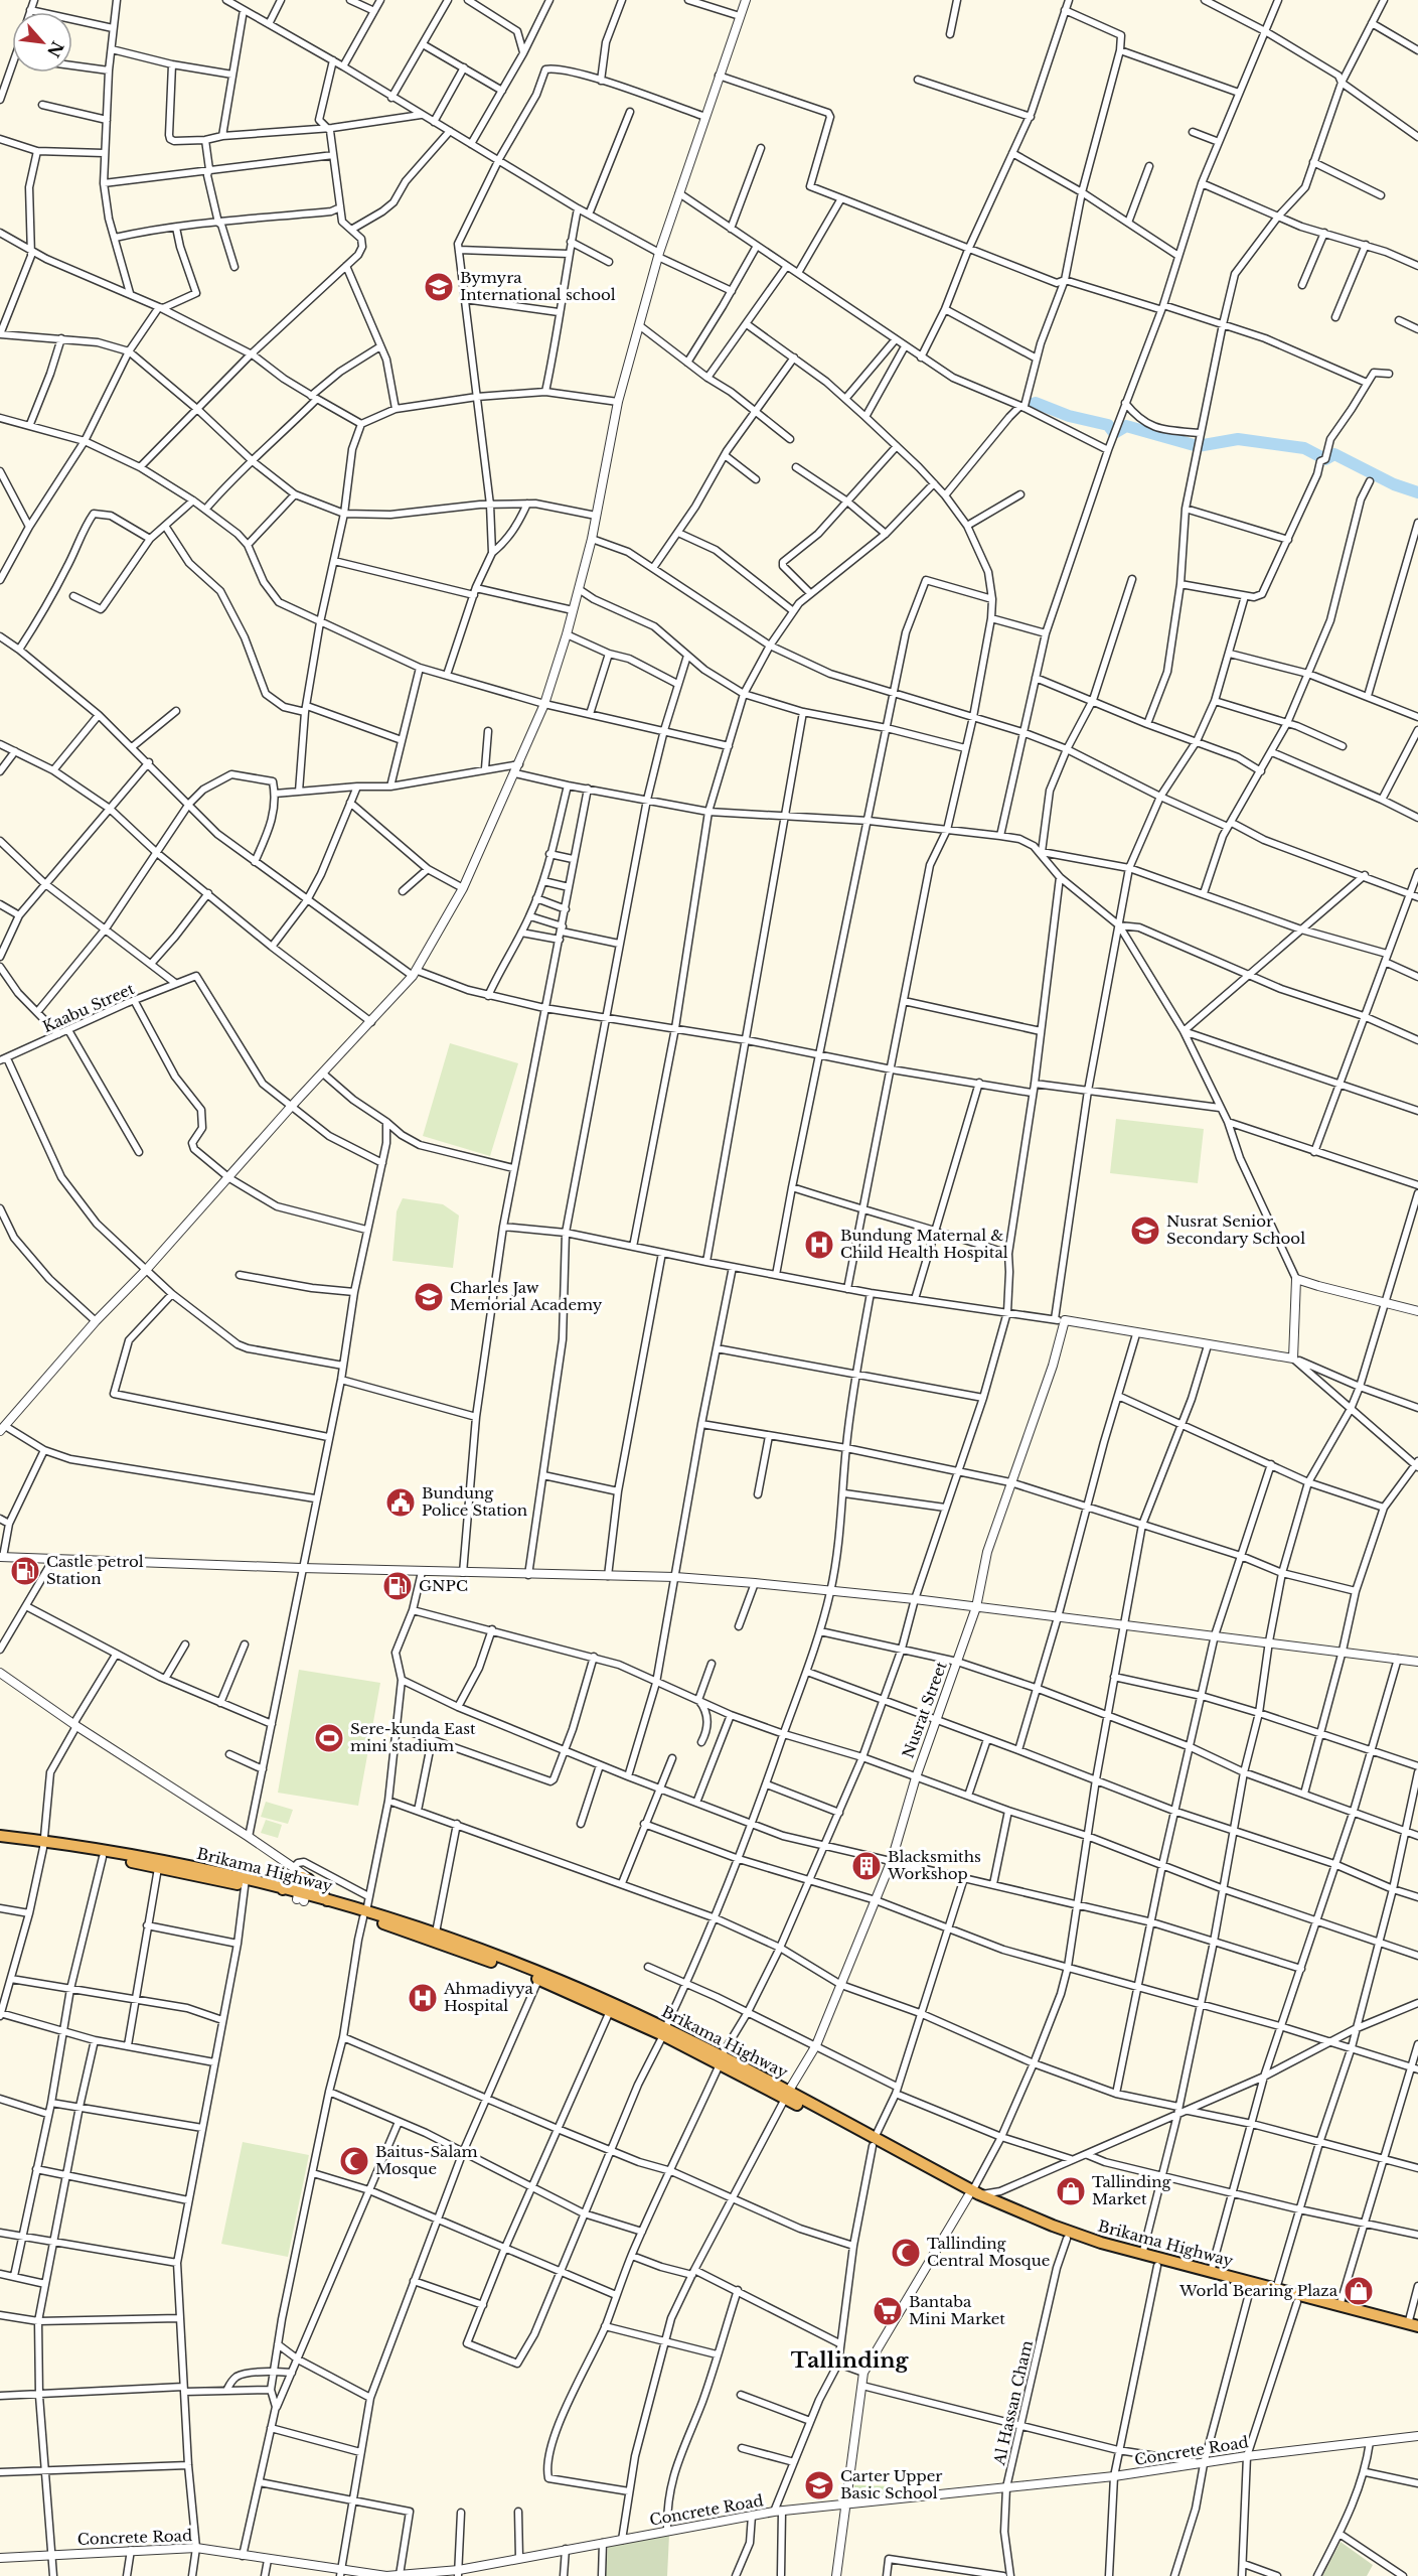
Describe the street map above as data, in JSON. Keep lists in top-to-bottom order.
{
  "streets": {
    "highway": ["Brikama Highway"],
    "street": [
      "Kaabu Street",
      "Nusrat Street",
      "Al Hassan Cham",
      "Concrete Road"
    ]
  },
  "crossings": [
    ["Nusrat Street", "Brikama Highway"],
    ["Brikama Highway", "Al Hassan Cham"],
    ["Al Hassan Cham", "Concrete Road"]
  ],
  "districts": ["Tallinding"],
  "places": {
    "school or university": [
      "Bymyra International school",
      "Nusrat Senior Secondary School",
      "Charles Jaw Memorial Academy",
      "Carter Upper Basic School"
    ],
    "hospital": ["Bundung Maternal & Child Health Hospital", "Ahmadiyya Hospital"],
    "public building": ["Bundung Police Station"],
    "fuel station": ["Castle petrol Station", "GNPC"],
    "sports": ["Sere-kunda East mini stadium"],
    "building": ["Blacksmiths Workshop"],
    "mosque": ["Baitus-Salam Mosque", "Tallinding Central Mosque"],
    "shop": ["Tallinding Market", "World Bearing Plaza"],
    "supermarket": ["Bantaba Mini Market"]
  },
  "north": "bottom right"
}
